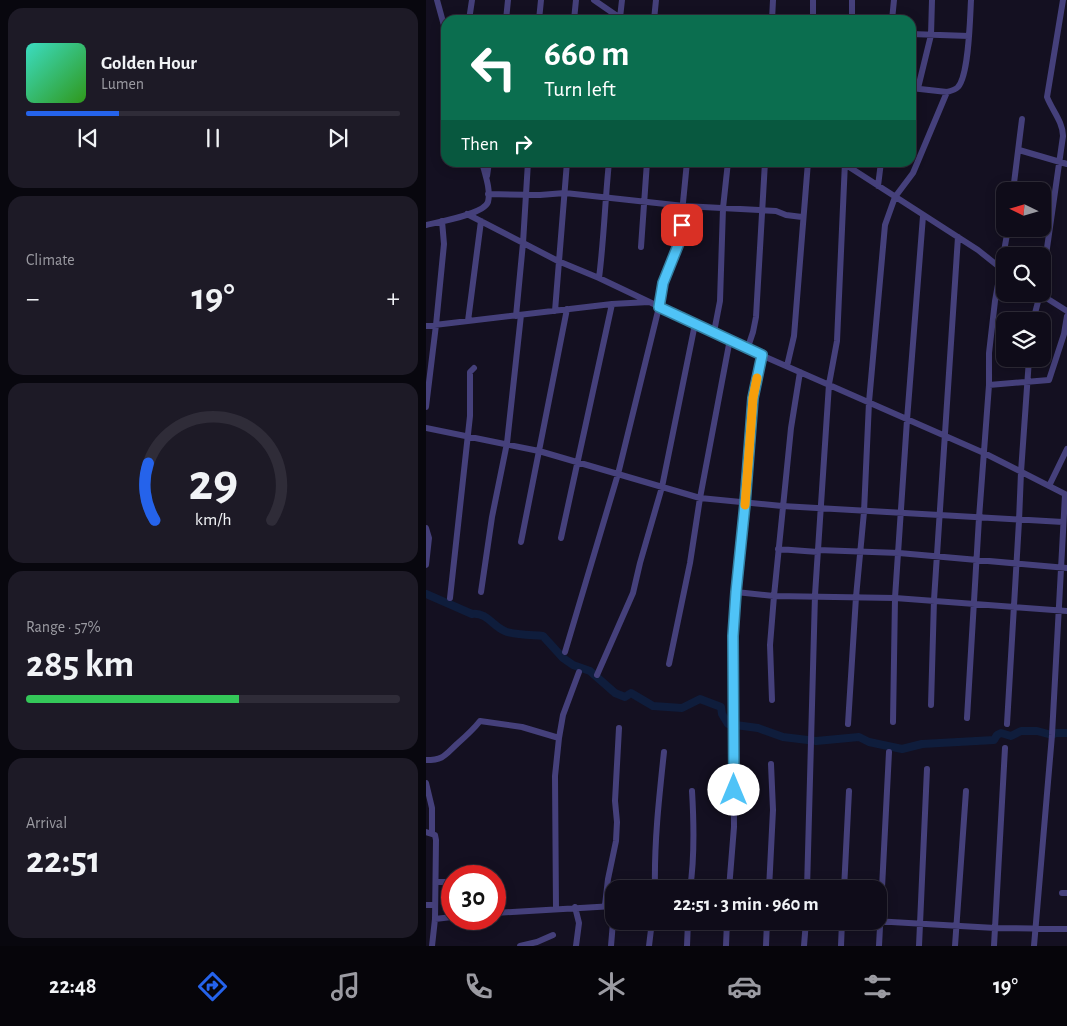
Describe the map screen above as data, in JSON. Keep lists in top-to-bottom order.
{
  "north": "left",
  "page": {
    "turn": ["660 m", "Turn left"],
    "song": ["Golden Hour", "Lumen"],
    "then": "Then",
    "tile": [
      "Climate",
      ["Range · 57%", "285 km"],
      ["Arrival", "22:51"]
    ],
    "heat": ["−", "19°", "+"],
    "limit": "30",
    "trip": "22:51 · 3 min · 960 m",
    "tabs": ["22:48", "19°"],
    "gauge": ["29", "km/h"]
  }
}
